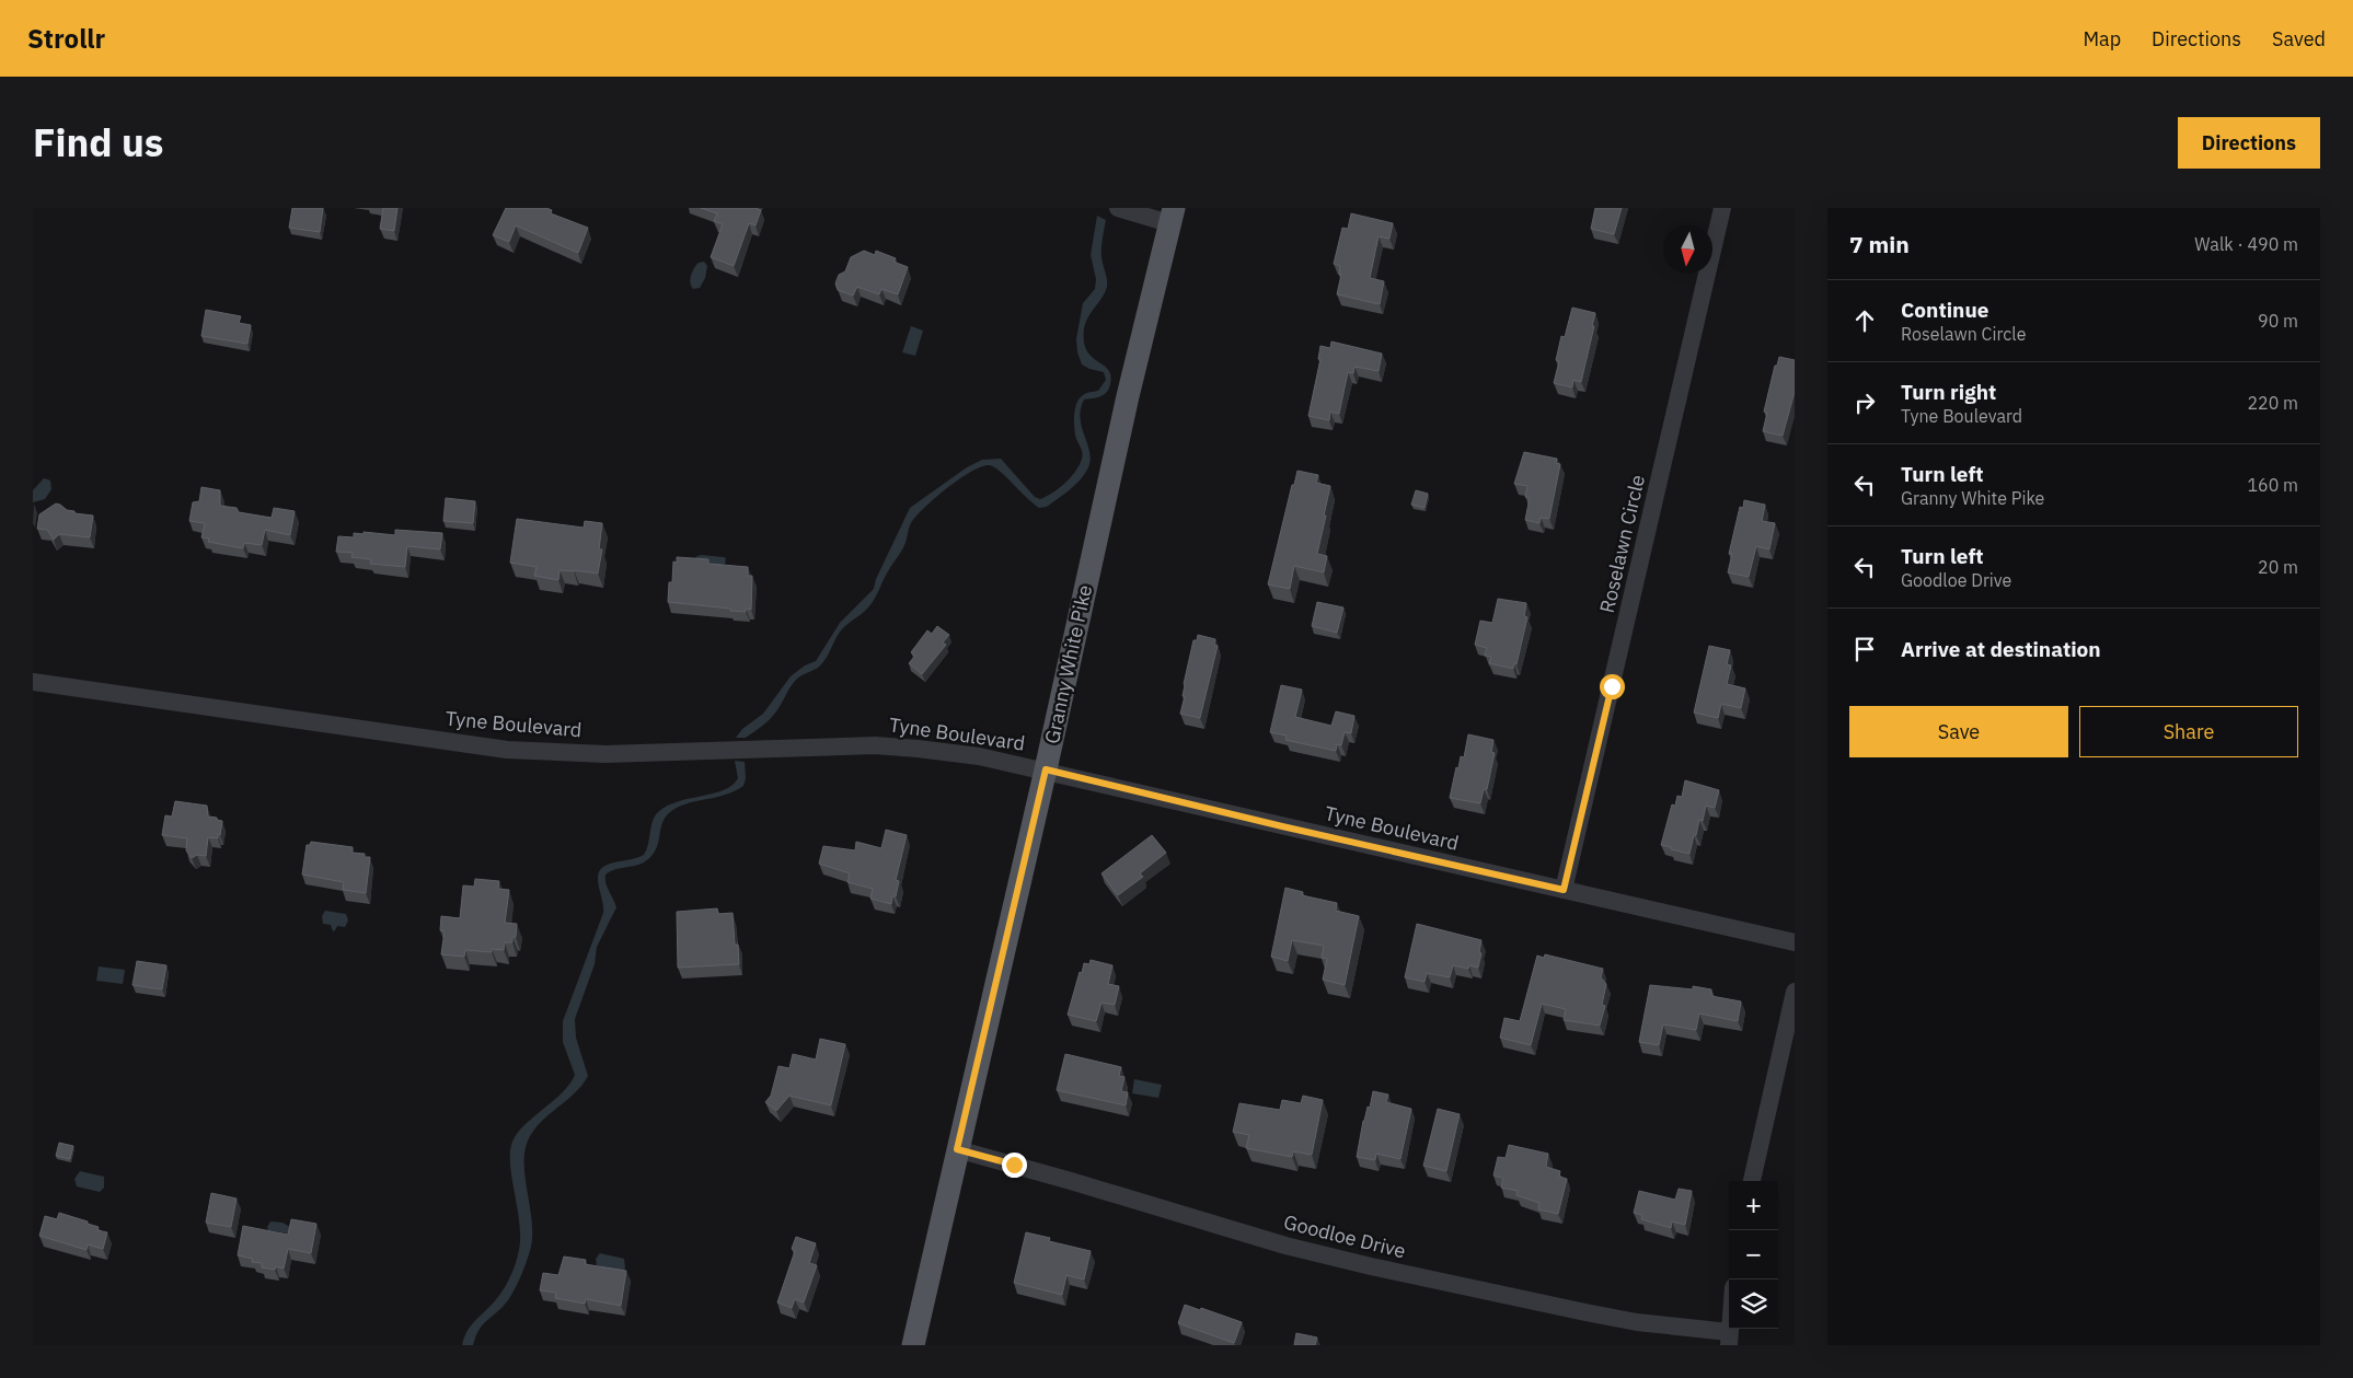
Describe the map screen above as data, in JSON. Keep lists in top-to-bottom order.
{
  "streets": {
    "main road": ["Granny White Pike"],
    "street": ["Roselawn Circle", "Tyne Boulevard", "Goodloe Drive"]
  },
  "crossings": [
    ["Roselawn Circle", "Tyne Boulevard"],
    ["Granny White Pike", "Tyne Boulevard"],
    ["Granny White Pike", "Goodloe Drive"]
  ],
  "north": "bottom",
  "page": {
    "header": "Strollr",
    "nav": ["Map", "Directions", "Saved"],
    "title": "Find us",
    "buttons": [
      "Directions",
      ["Save", "Share"]
    ],
    "heading": ["7 min", "Walk · 490 m"],
    "list": [
      ["Continue", "Roselawn Circle", "90 m"],
      ["Turn right", "Tyne Boulevard", "220 m"],
      ["Turn left", "Granny White Pike", "160 m"],
      ["Turn left", "Goodloe Drive", "20 m"],
      "Arrive at destination"
    ],
    "map_buttons": ["+", "−"]
  }
}
